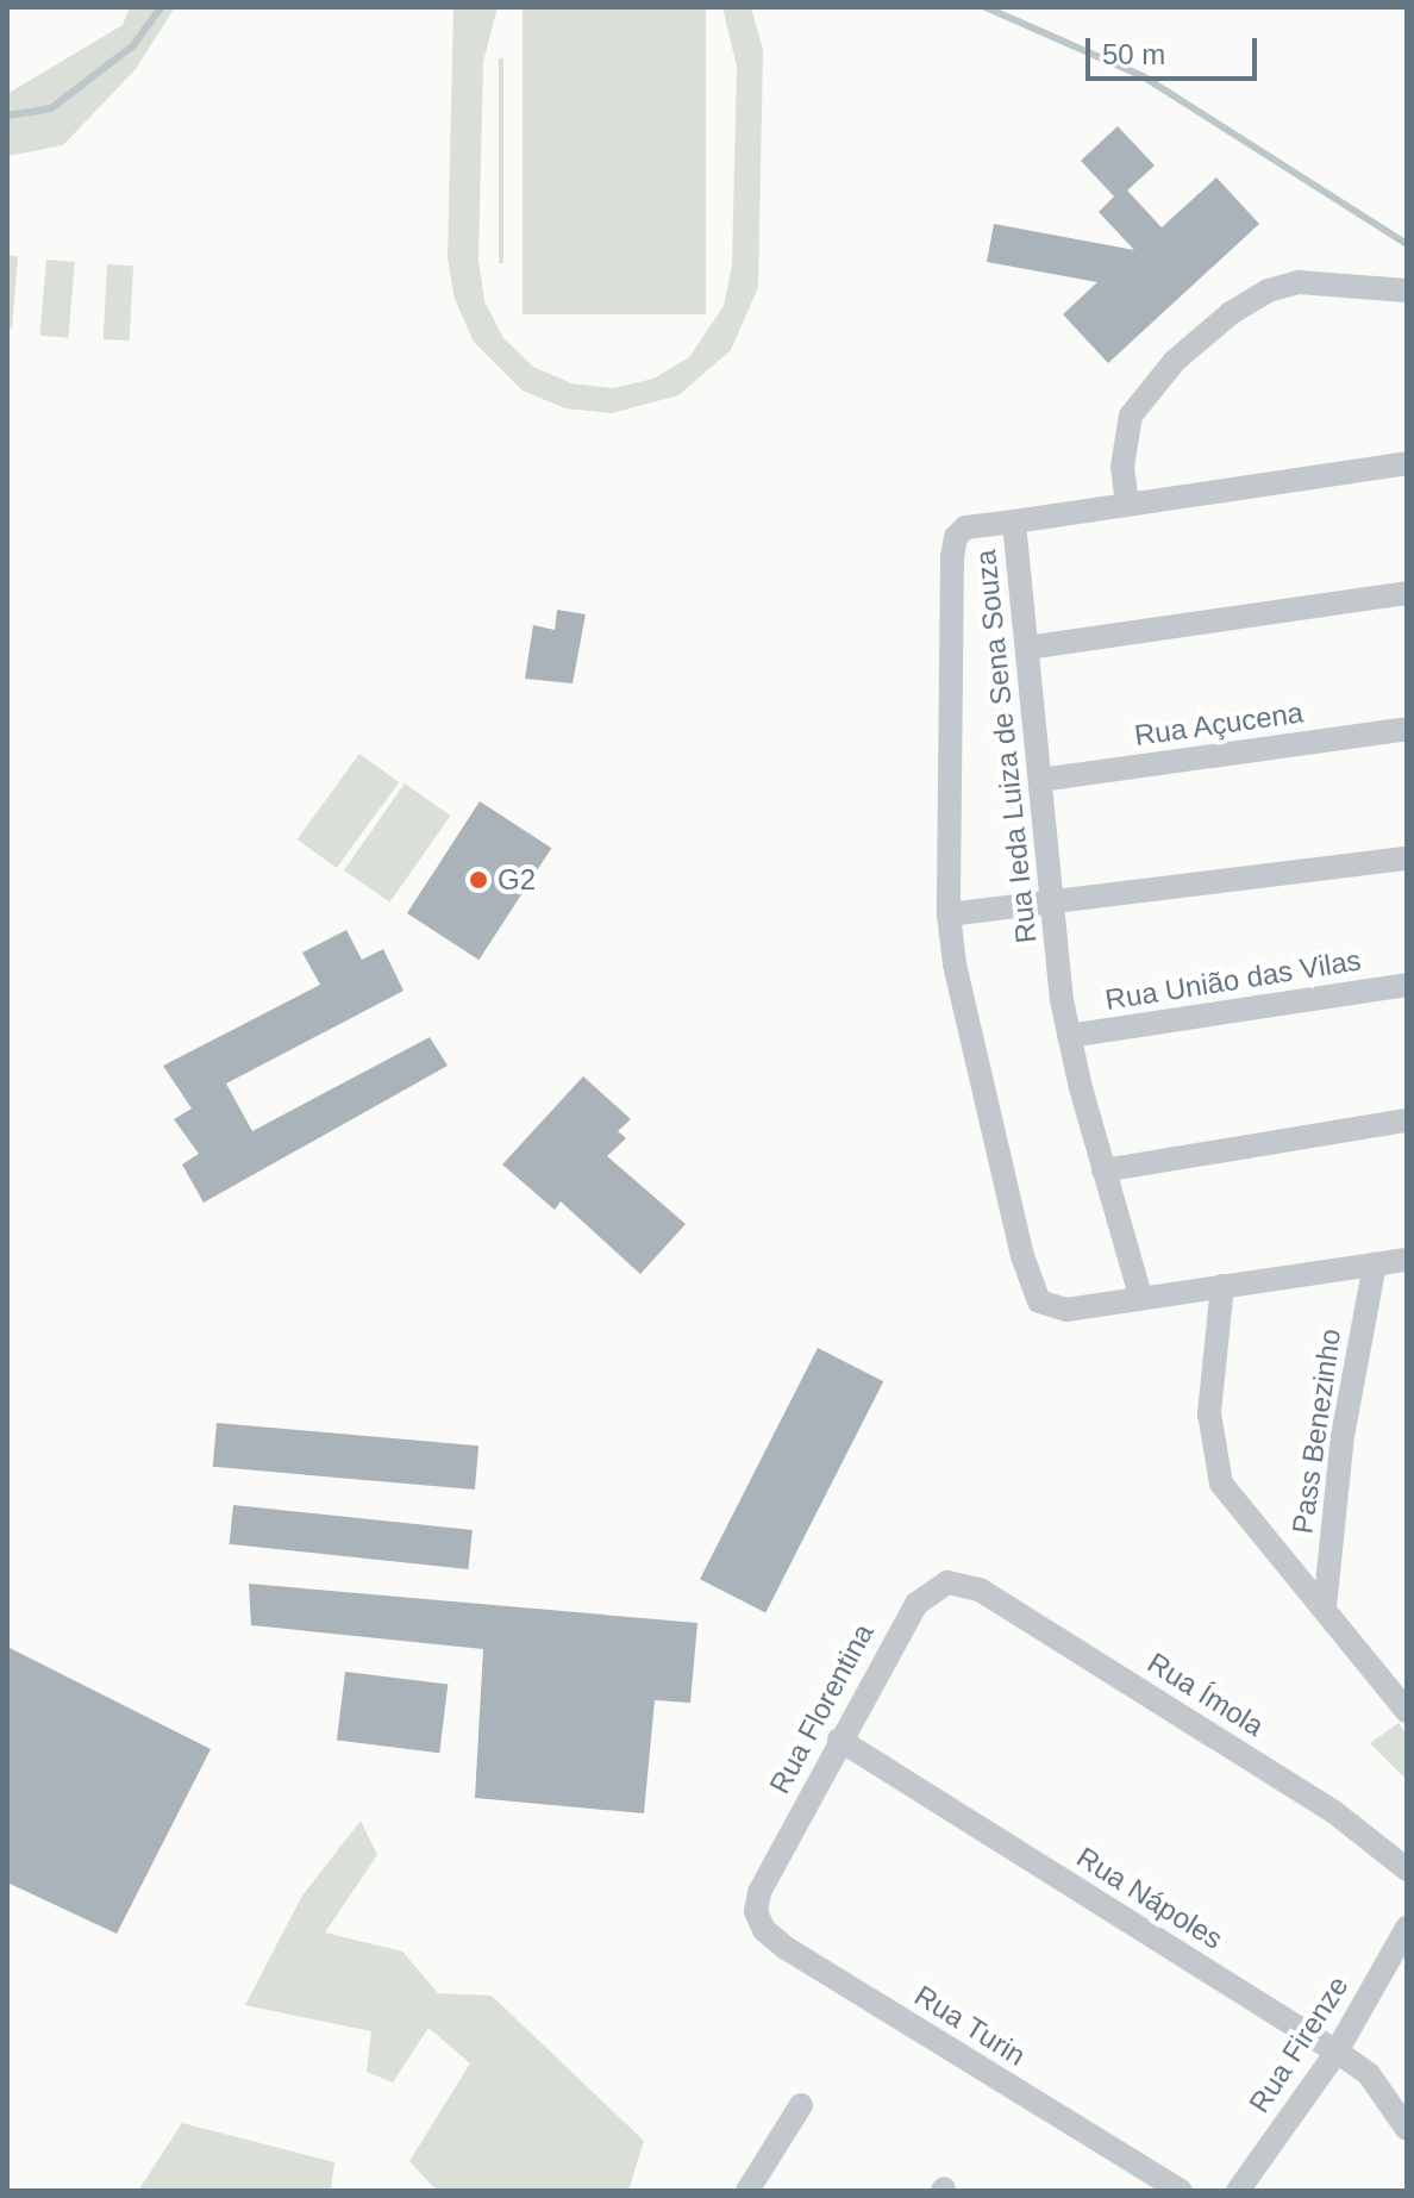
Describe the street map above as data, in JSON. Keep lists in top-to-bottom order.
{
  "streets": {
    "street": [
      "Rua Açucena",
      "Rua Ieda Luiza de Sena Souza",
      "Rua União das Vilas",
      "Pass Benezinho",
      "Rua Ímola",
      "Rua Florentina",
      "Rua Nápoles",
      "Rua Turin",
      "Rua Firenze"
    ]
  },
  "crossings": [
    ["Rua Açucena", "Rua Ieda Luiza de Sena Souza"],
    ["Rua Ieda Luiza de Sena Souza", "Rua União das Vilas"],
    ["Rua Ímola", "Rua Florentina"],
    ["Rua Florentina", "Rua Nápoles"],
    ["Rua Florentina", "Rua Turin"],
    ["Rua Nápoles", "Rua Firenze"]
  ],
  "places": ["G2"],
  "scale_bar": "50 m"
}
